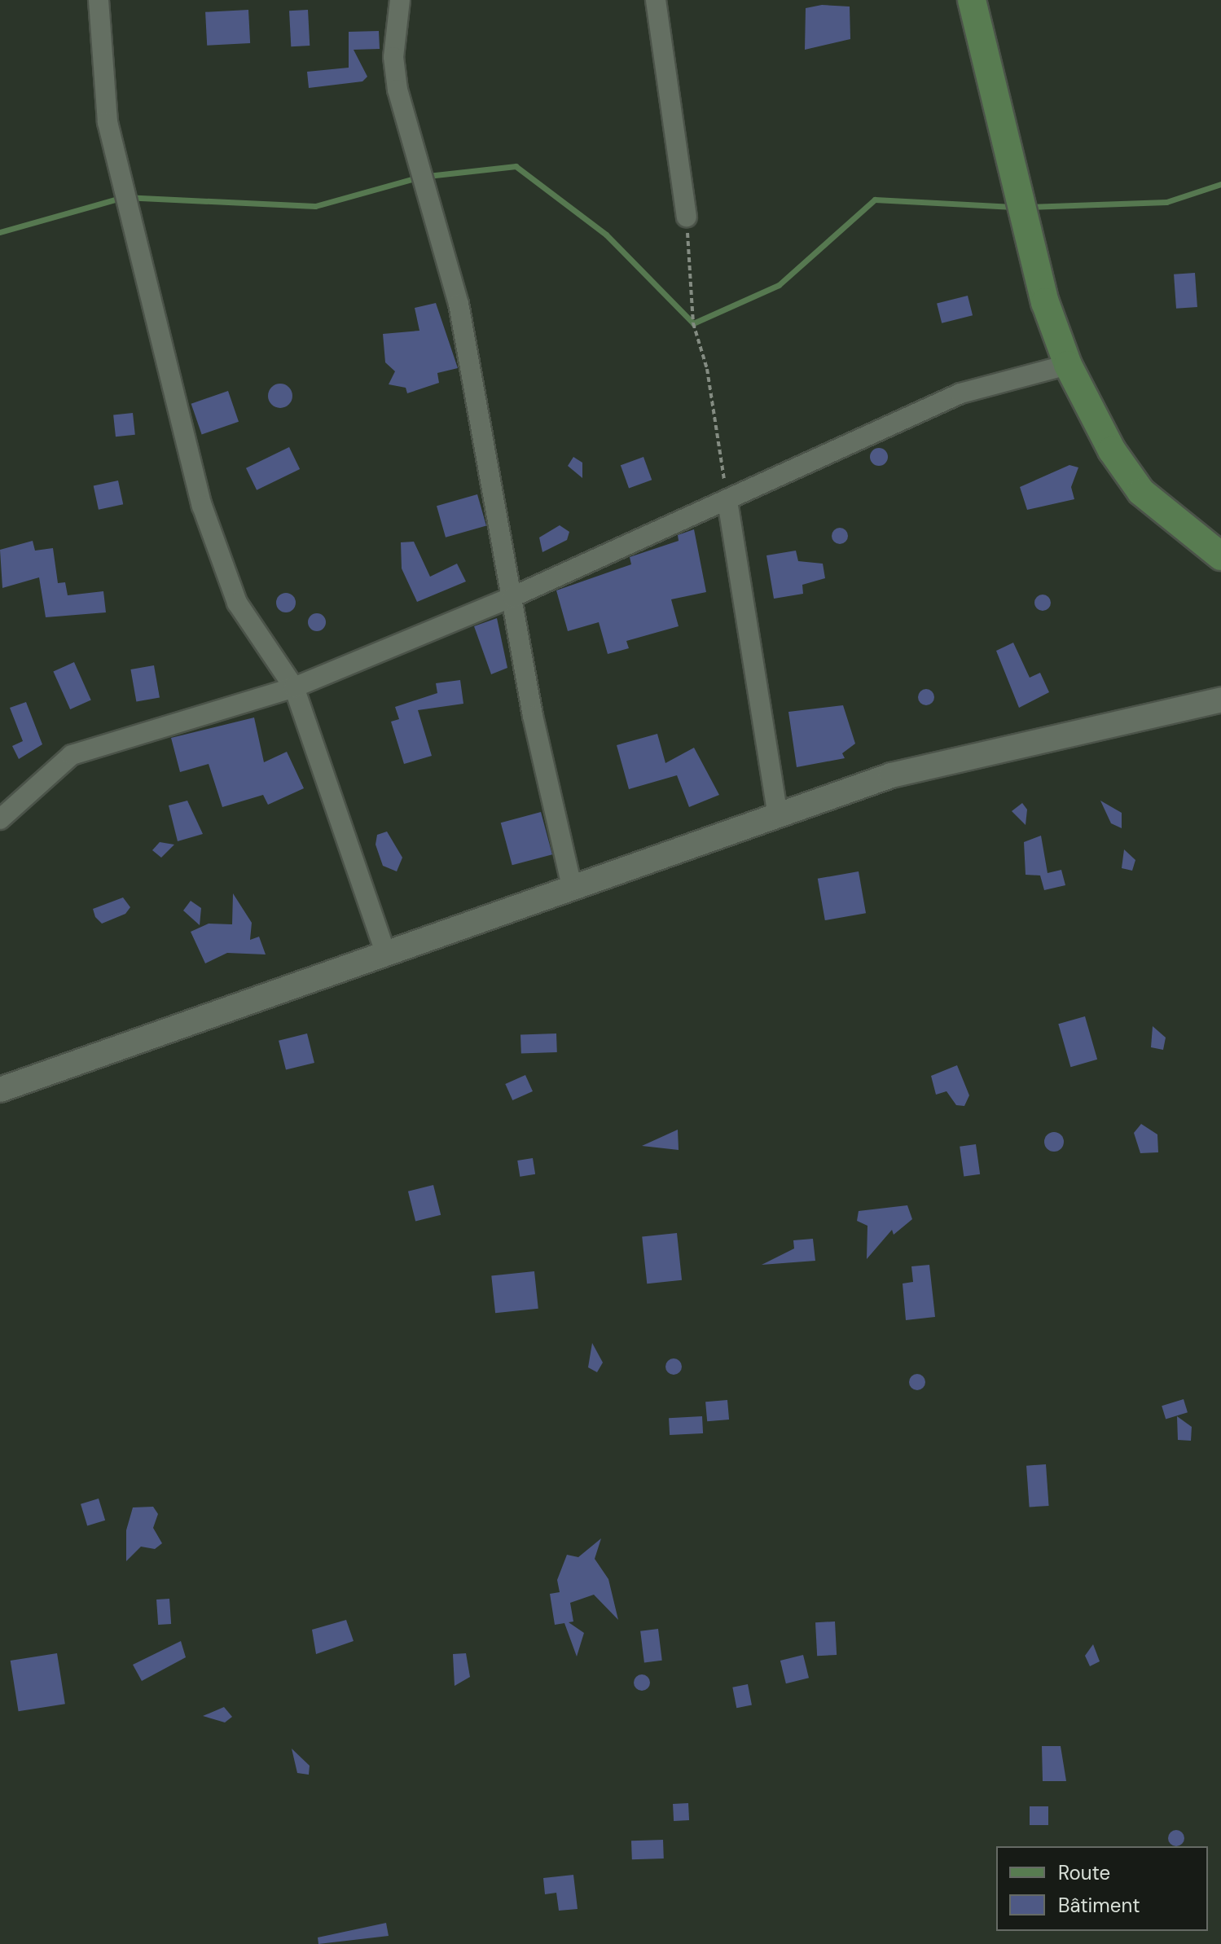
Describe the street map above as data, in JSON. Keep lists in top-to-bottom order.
{
  "legend": ["Route", "Bâtiment"]
}
